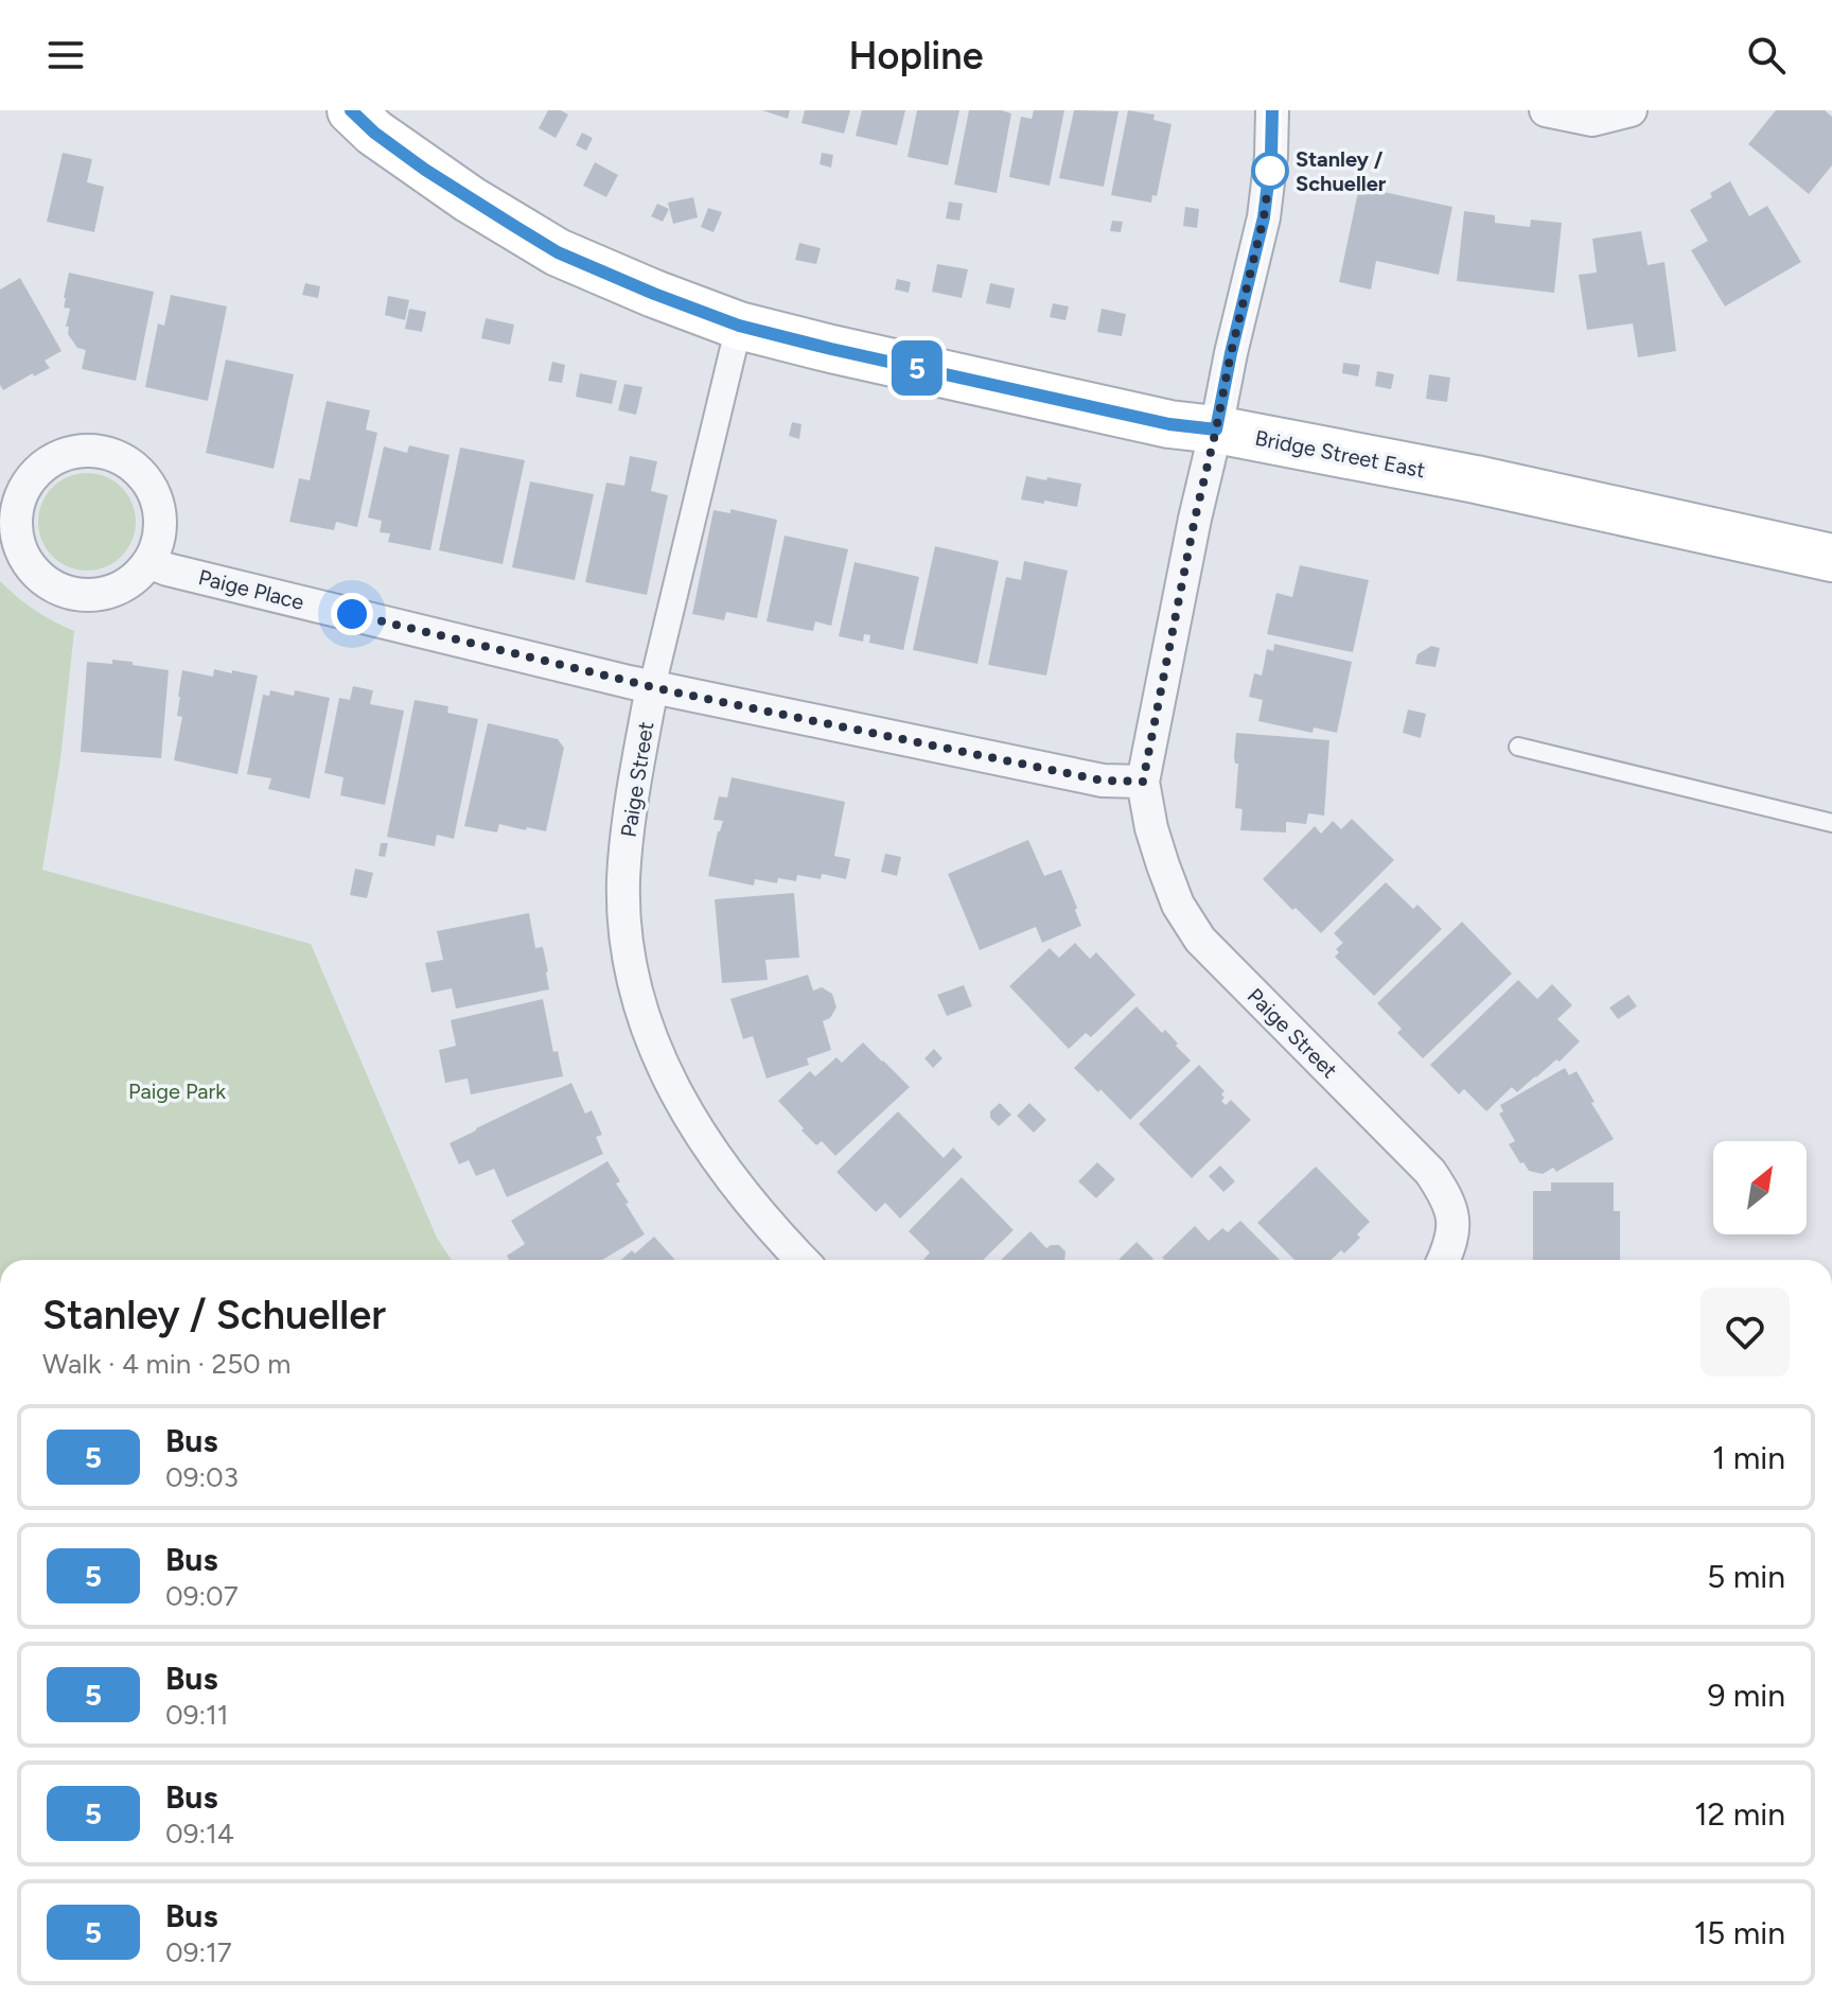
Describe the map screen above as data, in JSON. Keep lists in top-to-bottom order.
{
  "streets": {
    "main road": ["Bridge Street East"],
    "street": ["Paige Place", "Paige Street"]
  },
  "crossings": [
    ["Bridge Street East", "Paige Street"],
    ["Paige Place", "Paige Street"]
  ],
  "parks": ["Paige Park"],
  "places": ["Stanley / Schueller"],
  "lines": ["bus line 5"],
  "north": "top right",
  "page": {
    "header": "Hopline",
    "on_map": "5",
    "heading": ["Stanley / Schueller", "Walk · 4 min · 250 m"],
    "list": [
      {
        "mark": "5",
        "name": "Bus",
        "note": "09:03",
        "value": "1 min"
      },
      {
        "mark": "5",
        "name": "Bus",
        "note": "09:07",
        "value": "5 min"
      },
      {
        "mark": "5",
        "name": "Bus",
        "note": "09:11",
        "value": "9 min"
      },
      {
        "mark": "5",
        "name": "Bus",
        "note": "09:14",
        "value": "12 min"
      },
      {
        "mark": "5",
        "name": "Bus",
        "note": "09:17",
        "value": "15 min"
      }
    ]
  }
}
